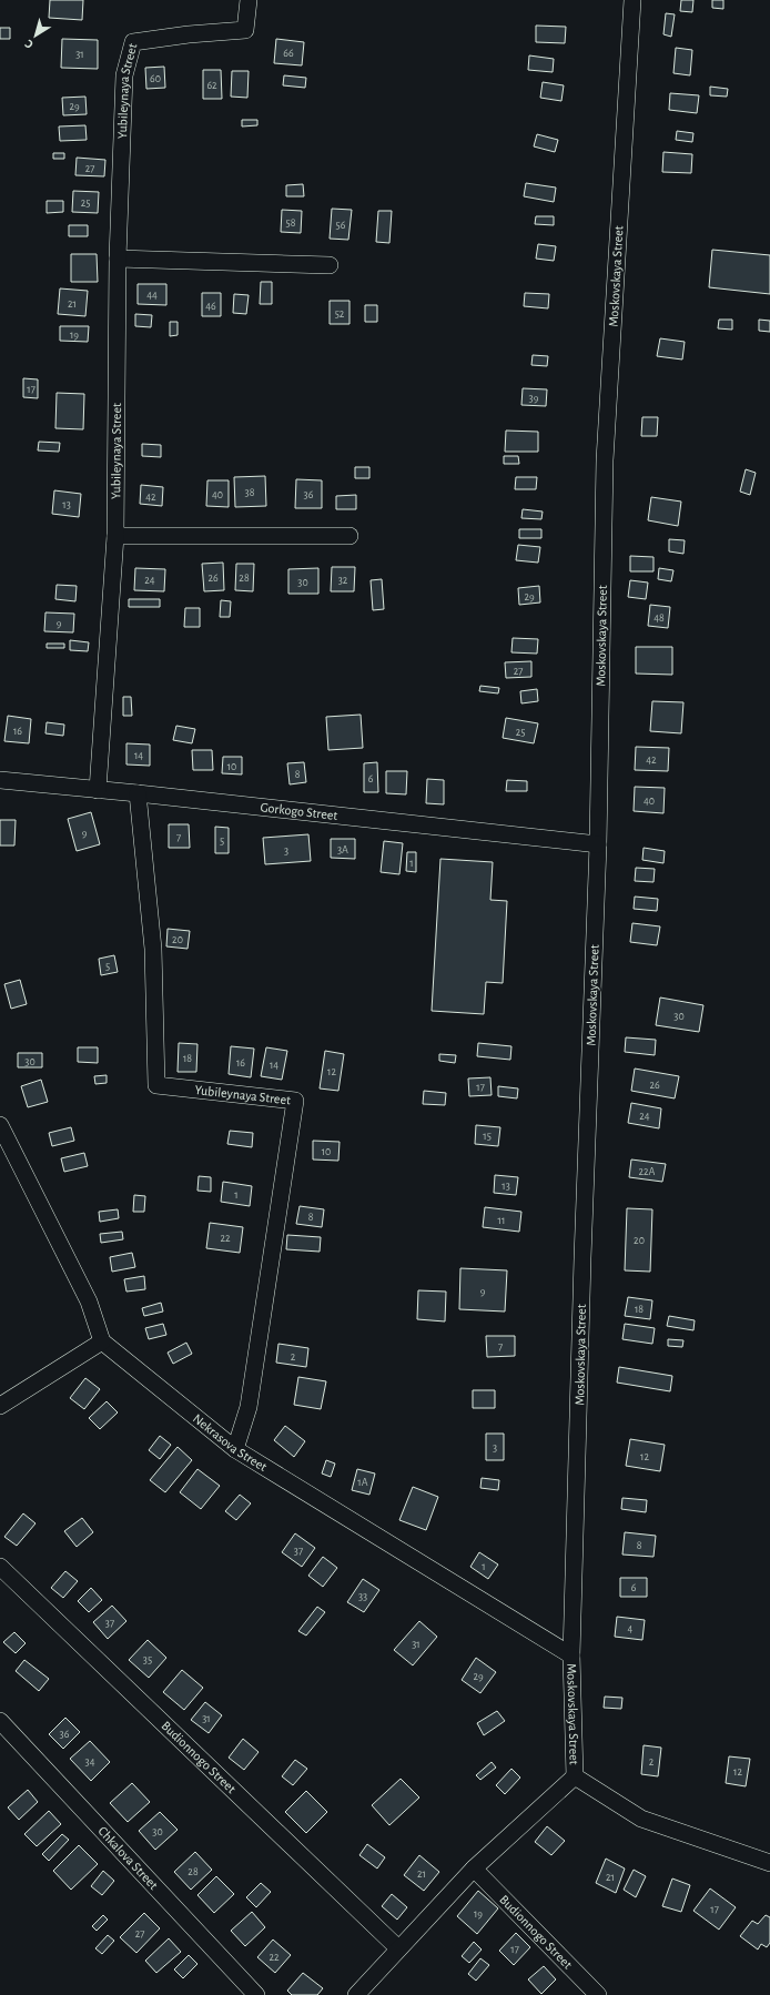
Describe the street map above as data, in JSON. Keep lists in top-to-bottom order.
{
  "streets": {
    "street": [
      "Yubileynaya Street",
      "Moskovskaya Street",
      "Gorkogo Street",
      "Nekrasova Street",
      "Budionnogo Street",
      "Chkalova Street"
    ]
  },
  "crossings": [
    ["Yubileynaya Street", "Gorkogo Street"],
    ["Yubileynaya Street", "Nekrasova Street"],
    ["Moskovskaya Street", "Gorkogo Street"],
    ["Moskovskaya Street", "Nekrasova Street"]
  ],
  "house_numbers": [
    "66",
    "31",
    "60",
    "62",
    "29",
    "27",
    "25",
    "58",
    "56",
    "44",
    "21",
    "46",
    "52",
    "19",
    "17",
    "39",
    "38",
    "40",
    "36",
    "42",
    "13",
    "26",
    "28",
    "24",
    "32",
    "30",
    "29",
    "48",
    "9",
    "27",
    "16",
    "25",
    "14",
    "42",
    "10",
    "8",
    "6",
    "40",
    "9",
    "7",
    "5",
    "3А",
    "3",
    "1",
    "20",
    "5",
    "30",
    "18",
    "30",
    "16",
    "14",
    "12",
    "26",
    "17",
    "24",
    "15",
    "10",
    "22А",
    "13",
    "1",
    "8",
    "11",
    "22",
    "20",
    "9",
    "18",
    "7",
    "2",
    "3",
    "12",
    "1А",
    "8",
    "37",
    "1",
    "6",
    "33",
    "37",
    "4",
    "31",
    "35",
    "29",
    "31",
    "36",
    "34",
    "2",
    "12",
    "30",
    "28",
    "21",
    "21",
    "17",
    "19",
    "27",
    "17",
    "22"
  ],
  "north": "bottom left"
}
